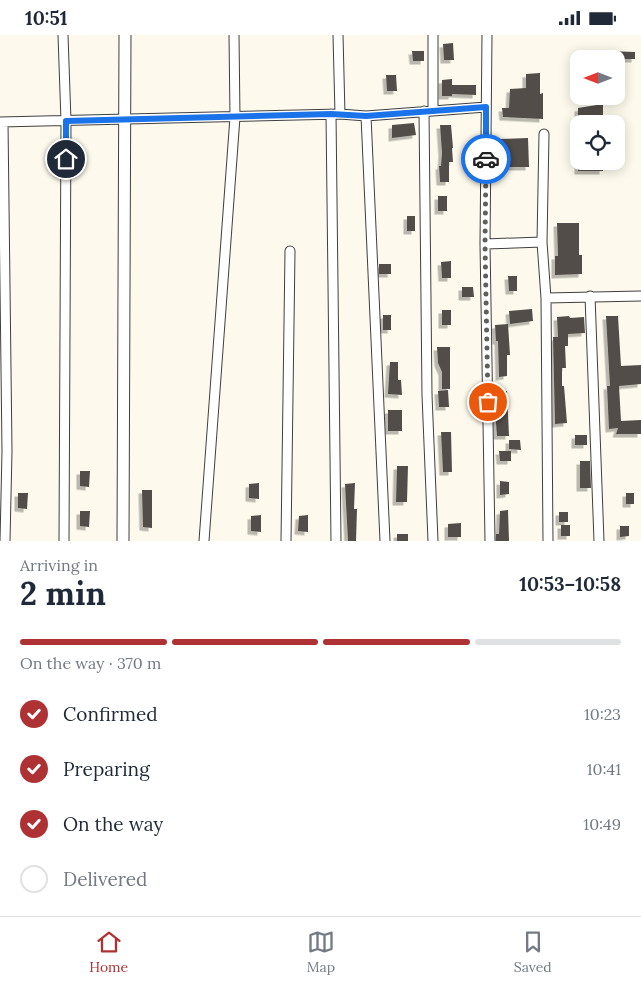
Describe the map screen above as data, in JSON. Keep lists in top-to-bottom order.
{
  "north": "left",
  "page": {
    "status": "10:51",
    "heading": ["2 min", "Arriving in", "10:53–10:58"],
    "bar": "On the way · 370 m",
    "list": [
      ["Confirmed", "10:23"],
      ["Preparing", "10:41"],
      ["On the way", "10:49"],
      "Delivered"
    ],
    "tabs": ["Home", "Map", "Saved"]
  }
}
